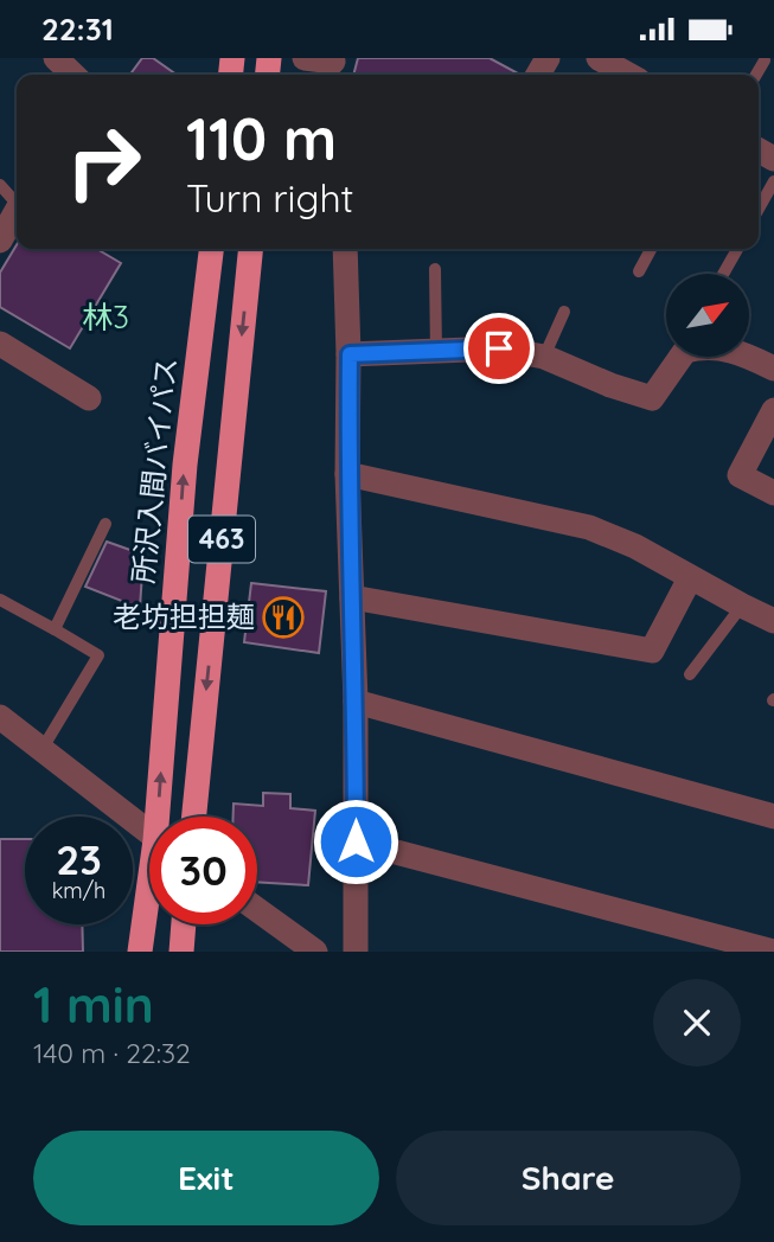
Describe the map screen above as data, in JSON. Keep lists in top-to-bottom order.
{
  "streets": {
    "highway": ["所沢入間バイパス", "463"]
  },
  "districts": ["林3"],
  "places": {
    "restaurant": ["老坊担担麺"]
  },
  "north": "top right",
  "page": {
    "status": "22:31",
    "turn": ["110 m", "Turn right"],
    "speed": "23 km/h",
    "limit": "30",
    "heading": ["1 min", "140 m · 22:32"],
    "buttons": ["Exit", "Share"]
  }
}
